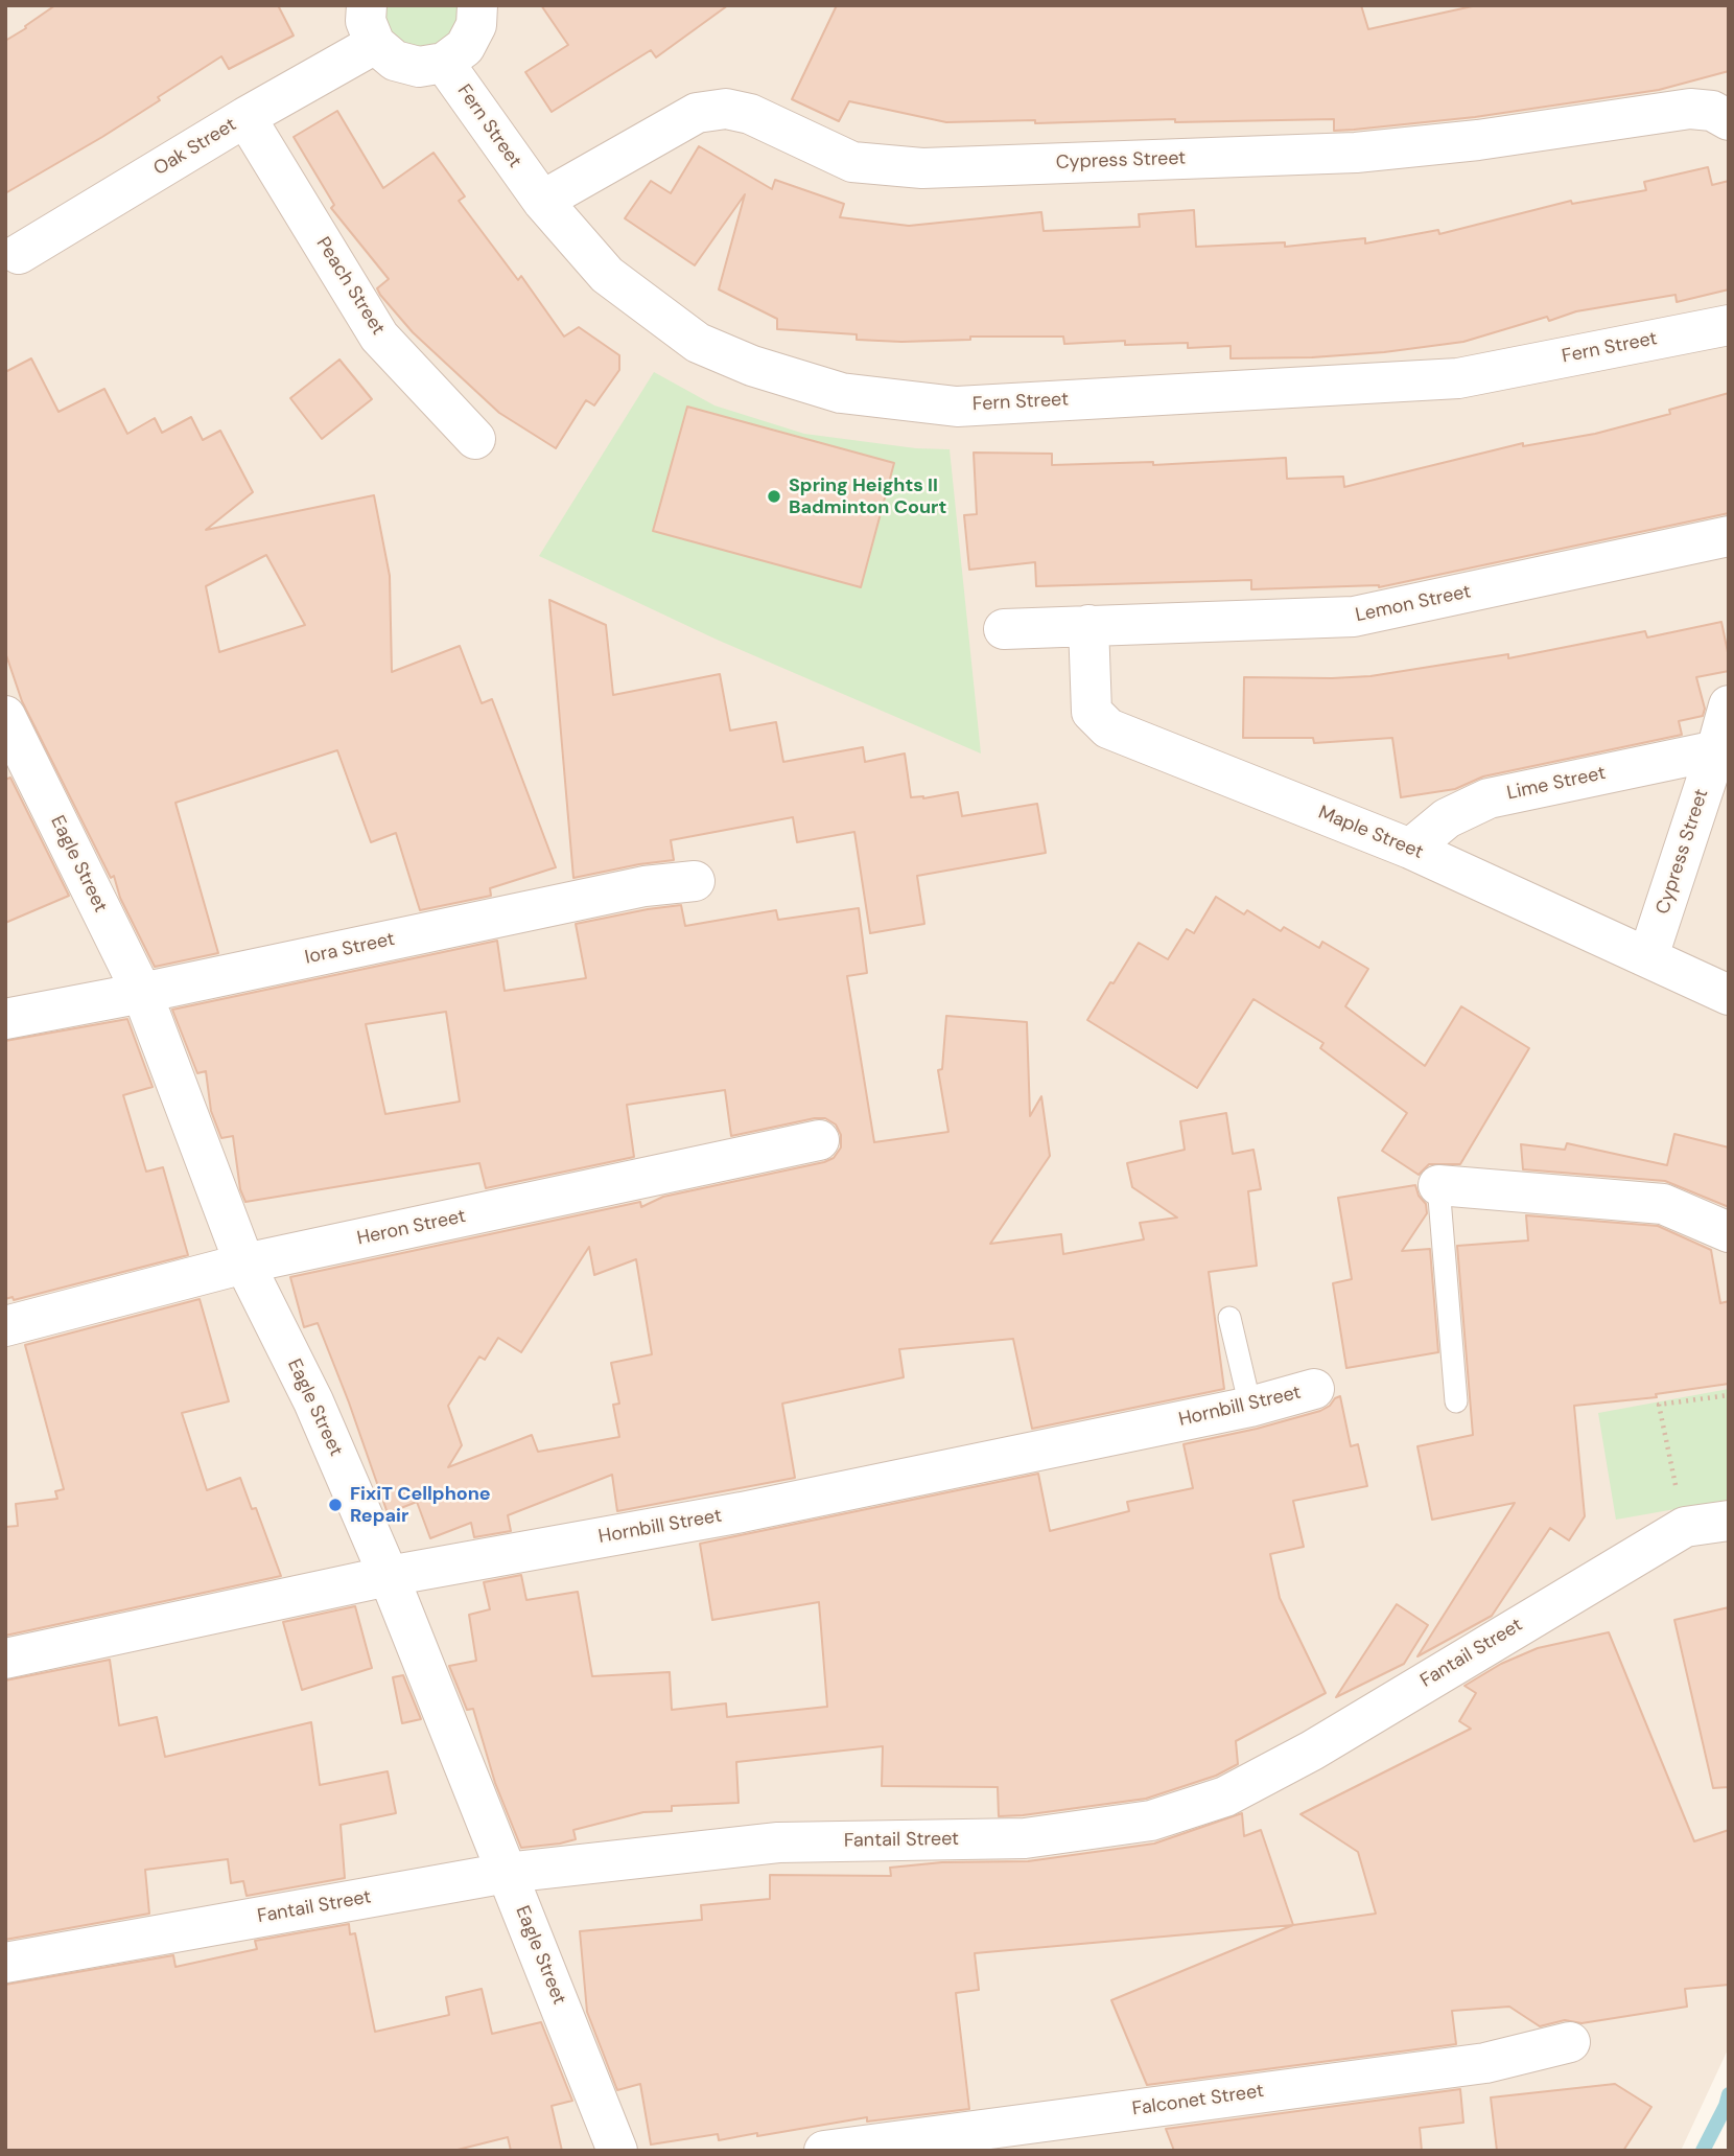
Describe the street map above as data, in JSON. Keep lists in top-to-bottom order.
{
  "streets": {
    "street": [
      "Fern Street",
      "Oak Street",
      "Cypress Street",
      "Peach Street",
      "Lemon Street",
      "Lime Street",
      "Maple Street",
      "Eagle Street",
      "Iora Street",
      "Heron Street",
      "Hornbill Street",
      "Fantail Street",
      "Falconet Street"
    ]
  },
  "crossings": [
    ["Fern Street", "Cypress Street"],
    ["Oak Street", "Peach Street"],
    ["Cypress Street", "Lime Street"],
    ["Cypress Street", "Maple Street"],
    ["Lemon Street", "Maple Street"],
    ["Lime Street", "Maple Street"],
    ["Eagle Street", "Iora Street"],
    ["Eagle Street", "Heron Street"],
    ["Eagle Street", "Hornbill Street"],
    ["Eagle Street", "Fantail Street"]
  ],
  "places": ["Spring Heights II Badminton Court", "FixiT Cellphone Repair"]
}
